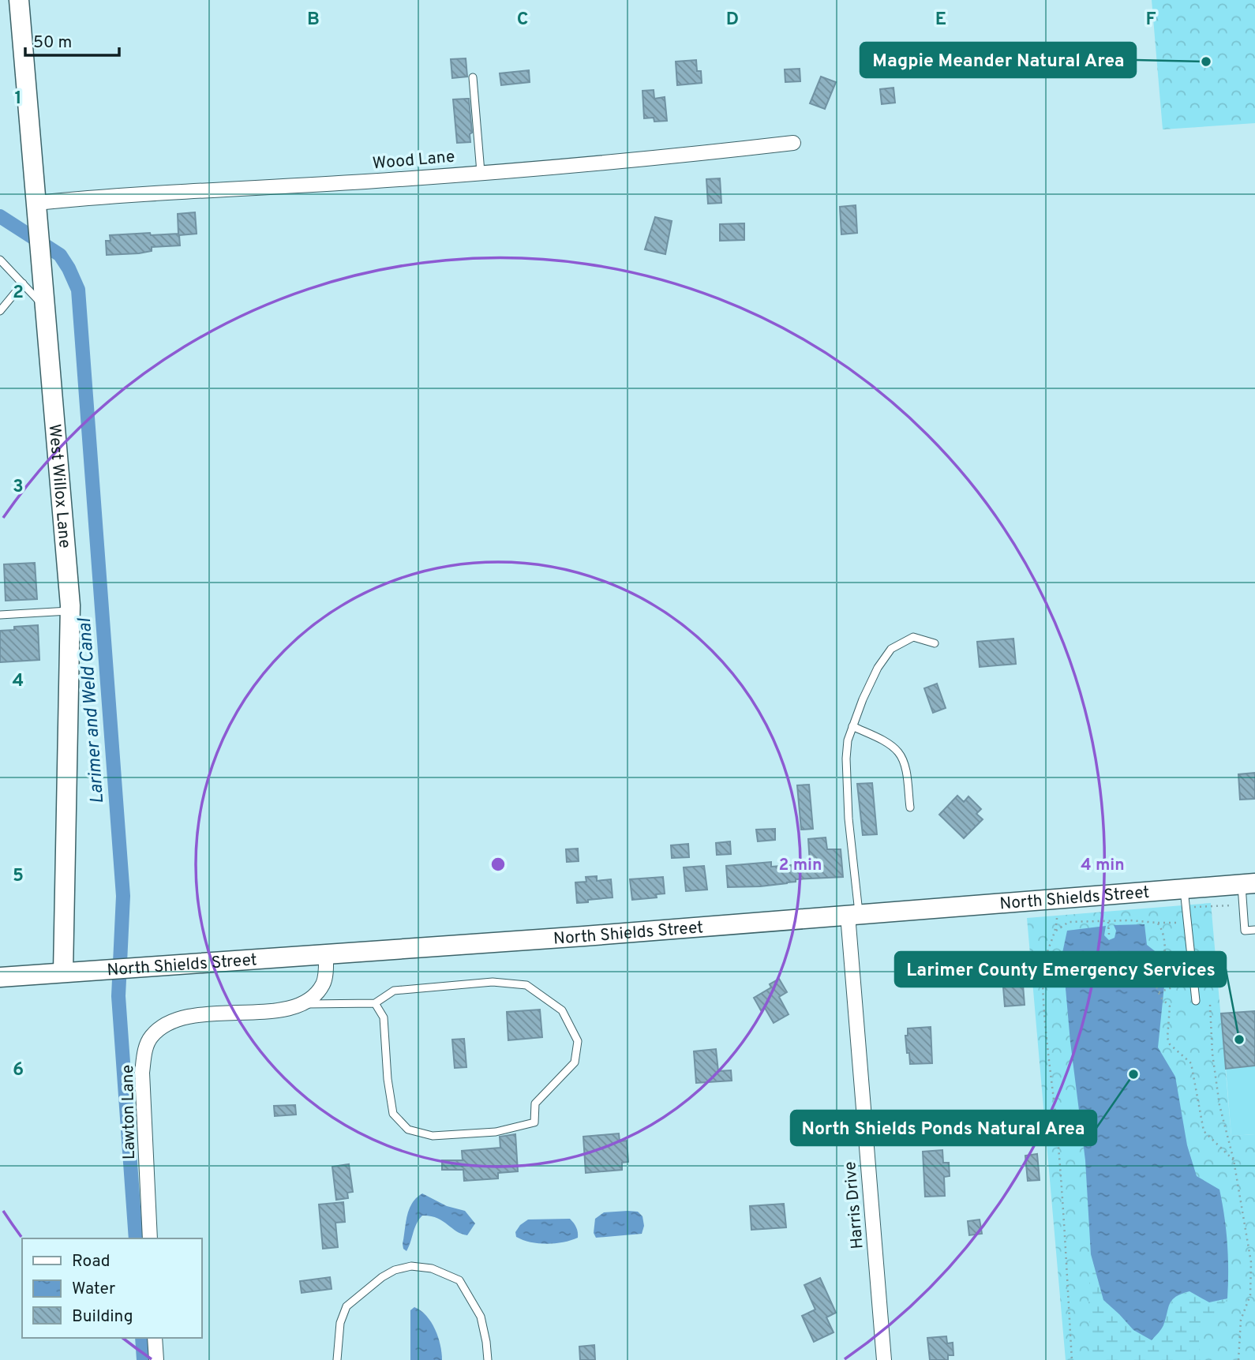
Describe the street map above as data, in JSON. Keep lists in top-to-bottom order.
{
  "streets": {
    "main road": ["West Willox Lane", "North Shields Street"],
    "street": ["Wood Lane", "Lawton Lane", "Harris Drive"]
  },
  "crossings": [
    ["Wood Lane", "West Willox Lane"],
    ["West Willox Lane", "North Shields Street"],
    ["North Shields Street", "Harris Drive"]
  ],
  "water": ["Larimer and Weld Canal"],
  "places": ["Magpie Meander Natural Area", "Larimer County Emergency Services", "North Shields Ponds Natural Area"],
  "legend": ["Road", "Water", "Building"],
  "scale_bar": "50 m",
  "grid": {
    "columns": [
      "B",
      "C",
      "D",
      "E",
      "F"
    ],
    "rows": [
      "1",
      "2",
      "3",
      "4",
      "5",
      "6"
    ]
  },
  "rings": ["2 min", "4 min"]
}
